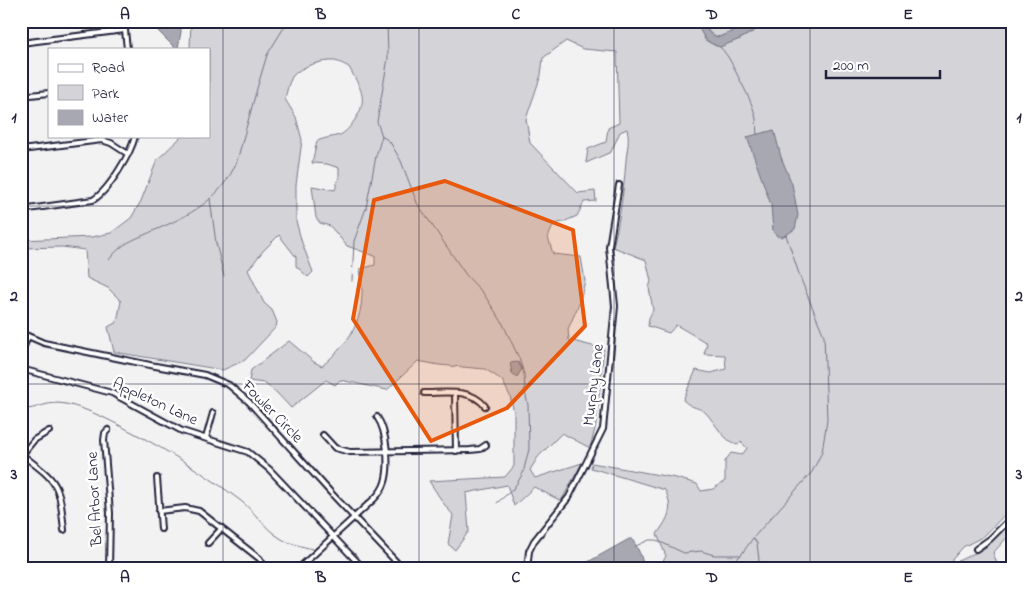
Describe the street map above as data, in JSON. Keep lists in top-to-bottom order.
{
  "streets": {
    "street": [
      "Murphy Lane",
      "Appleton Lane",
      "Fowler Circle",
      "Bel Arbor Lane"
    ]
  },
  "legend": ["Road", "Park", "Water"],
  "scale_bar": "200 m",
  "grid": {
    "columns": [
      "A",
      "B",
      "C",
      "D",
      "E"
    ],
    "rows": ["1", "2", "3"]
  }
}
